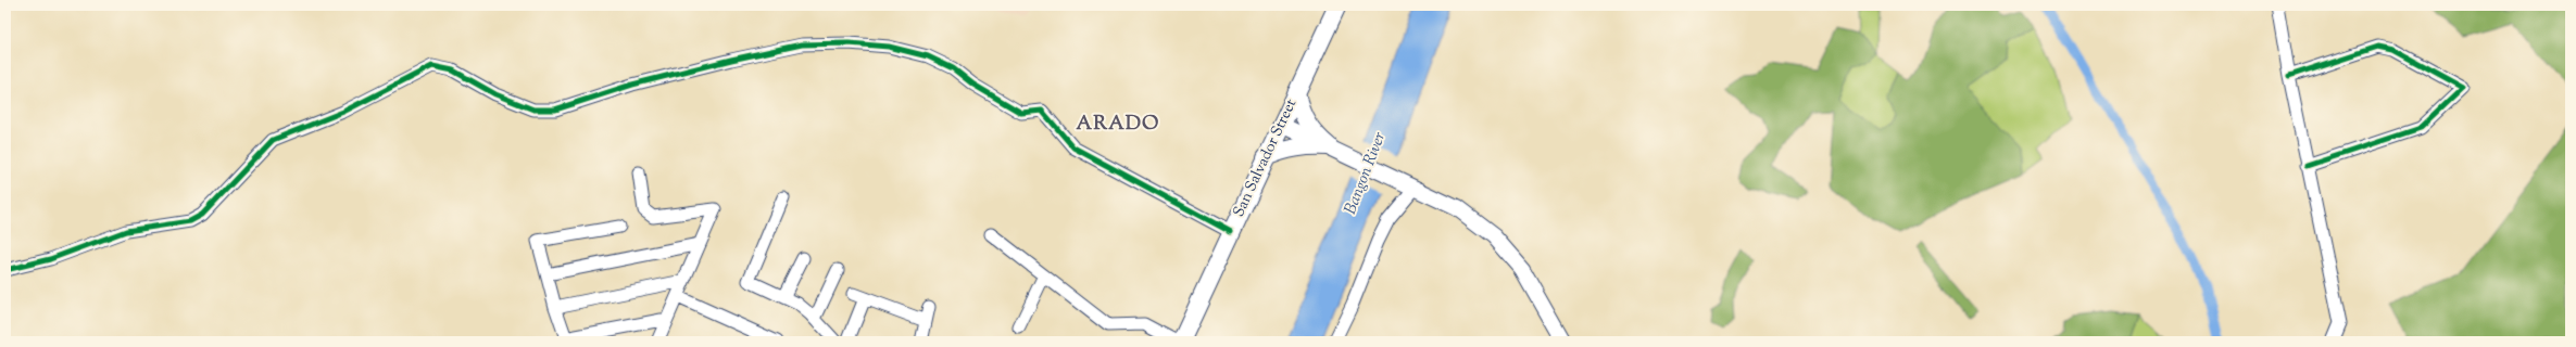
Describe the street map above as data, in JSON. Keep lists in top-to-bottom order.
{
  "streets": {
    "highway": ["San Salvador Street"]
  },
  "districts": ["ARADO"],
  "water": ["Bangon River"]
}
